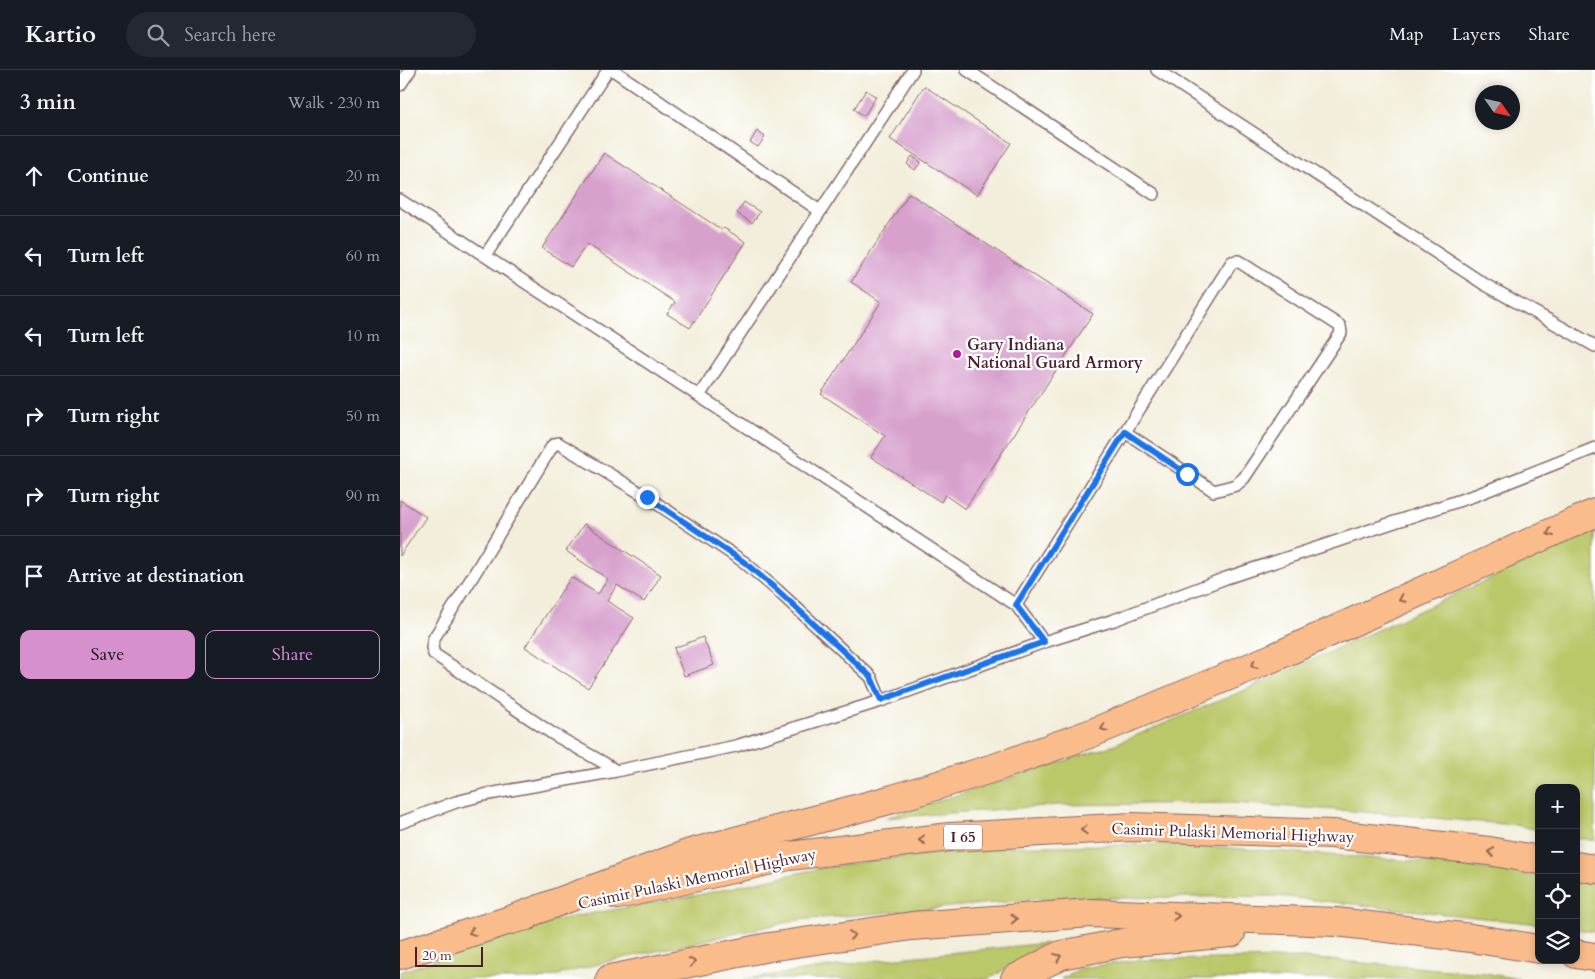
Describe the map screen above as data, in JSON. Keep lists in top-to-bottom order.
{
  "streets": {
    "highway": ["Casimir Pulaski Memorial Highway", "I 65"]
  },
  "places": ["Gary Indiana National Guard Armory"],
  "scale_bar": "20 m",
  "north": "bottom right",
  "page": {
    "header": "Kartio",
    "search": "Search here",
    "nav": ["Map", "Layers", "Share"],
    "heading": ["3 min", "Walk · 230 m"],
    "list": [
      ["Continue", "20 m"],
      ["Turn left", "60 m"],
      ["Turn left", "10 m"],
      ["Turn right", "50 m"],
      ["Turn right", "90 m"],
      "Arrive at destination"
    ],
    "buttons": ["Save", "Share"],
    "map_buttons": ["+", "−"],
    "scale": "20 m"
  }
}
